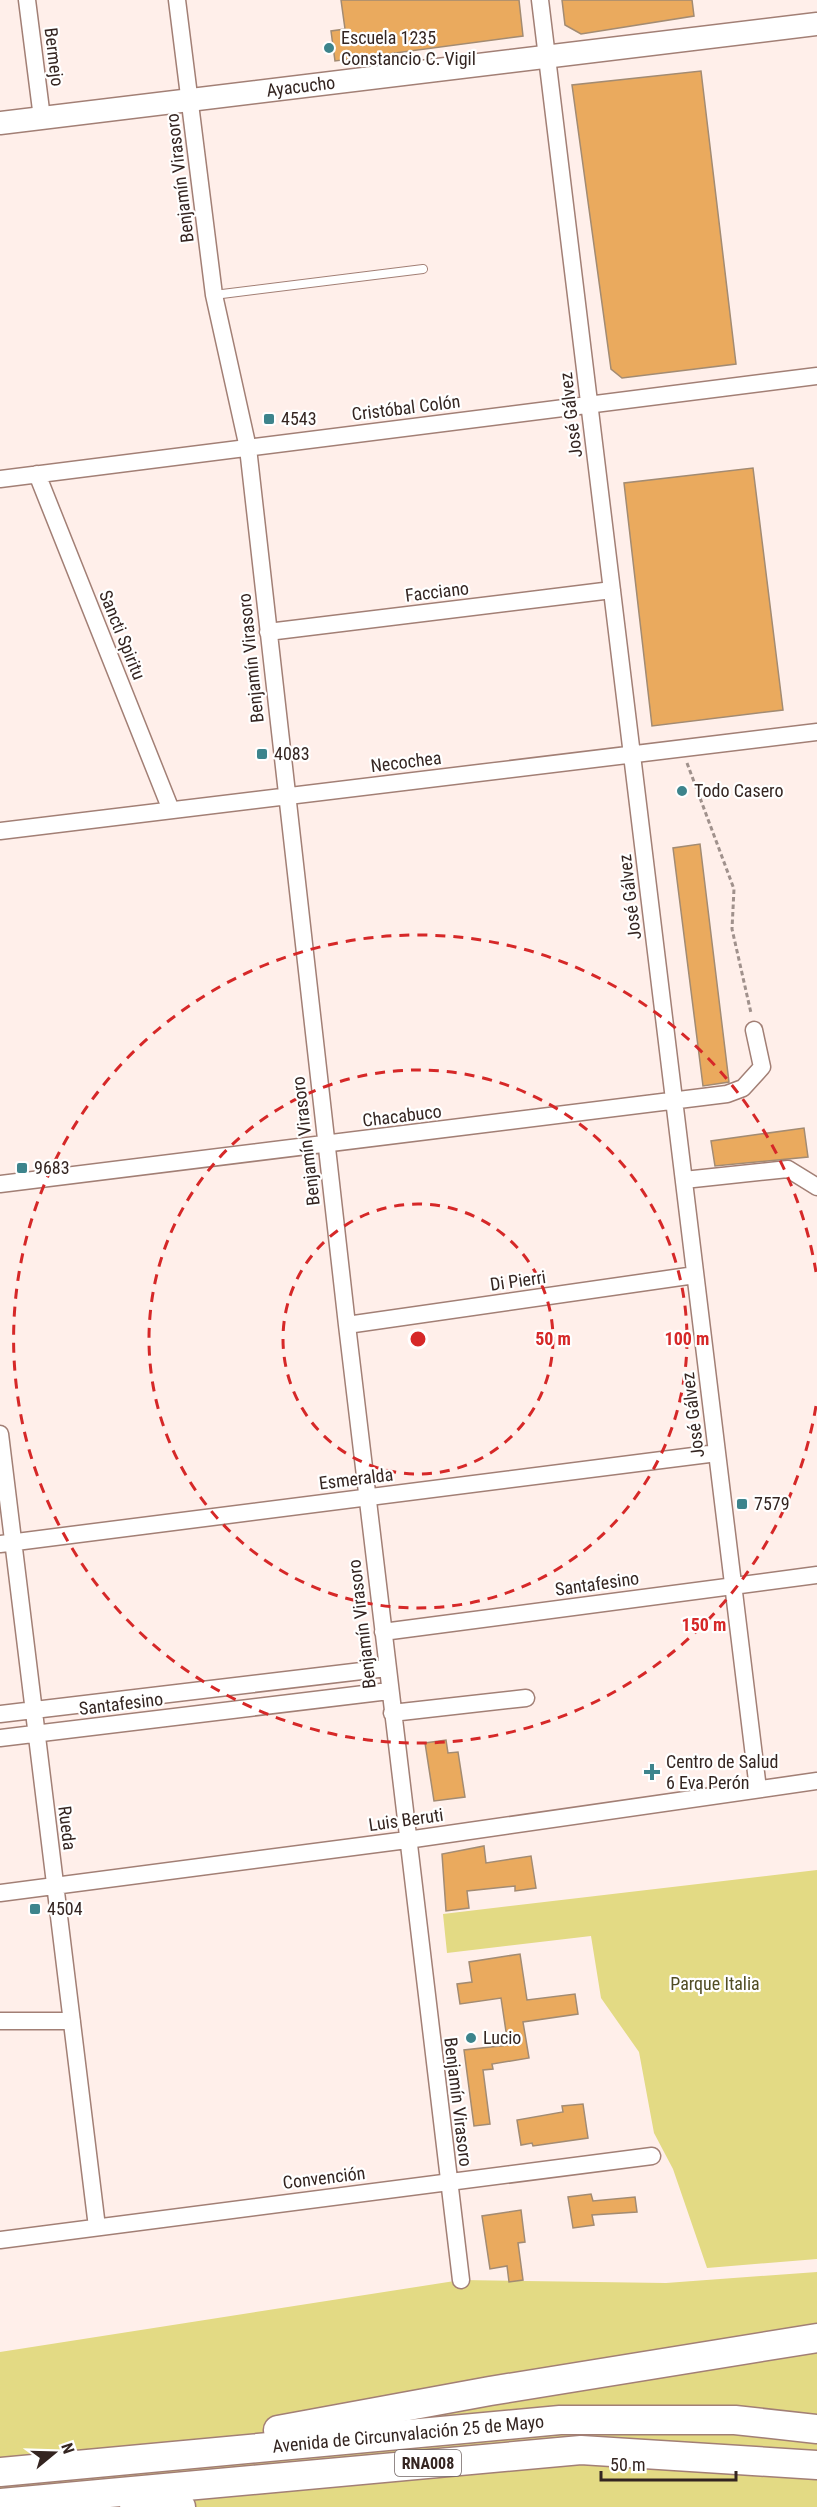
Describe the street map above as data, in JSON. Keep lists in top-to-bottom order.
{
  "streets": {
    "highway": ["Avenida de Circunvalación 25 de Mayo", "RNA008"],
    "main road": ["Ayacucho"],
    "street": [
      "Bermejo",
      "Benjamín Virasoro",
      "Cristóbal Colón",
      "José Gálvez",
      "Facciano",
      "Sancti Spiritu",
      "Necochea",
      "Chacabuco",
      "Di Pierri",
      "Esmeralda",
      "Santafesino",
      "Luis Beruti",
      "Rueda",
      "Convención"
    ]
  },
  "crossings": [
    ["Bermejo", "Ayacucho"],
    ["Ayacucho", "Benjamín Virasoro"],
    ["Ayacucho", "José Gálvez"],
    ["Benjamín Virasoro", "Cristóbal Colón"],
    ["Benjamín Virasoro", "Facciano"],
    ["Benjamín Virasoro", "Necochea"],
    ["Benjamín Virasoro", "Chacabuco"],
    ["Benjamín Virasoro", "Di Pierri"],
    ["Benjamín Virasoro", "Esmeralda"],
    ["Benjamín Virasoro", "Santafesino"],
    ["Benjamín Virasoro", "Luis Beruti"],
    ["Benjamín Virasoro", "Convención"],
    ["Cristóbal Colón", "José Gálvez"],
    ["Cristóbal Colón", "Sancti Spiritu"],
    ["José Gálvez", "Facciano"],
    ["José Gálvez", "Necochea"],
    ["José Gálvez", "Chacabuco"],
    ["José Gálvez", "Di Pierri"],
    ["José Gálvez", "Esmeralda"],
    ["José Gálvez", "Santafesino"],
    ["José Gálvez", "Luis Beruti"],
    ["Sancti Spiritu", "Necochea"],
    ["Esmeralda", "Rueda"],
    ["Santafesino", "Rueda"],
    ["Luis Beruti", "Rueda"],
    ["Rueda", "Convención"],
    ["Avenida de Circunvalación 25 de Mayo", "RNA008"]
  ],
  "parks": ["Parque Italia"],
  "places": {
    "other": ["Escuela 1235 Constancio C. Vigil", "Todo Casero", "Lucio"],
    "transit": [
      "4543",
      "4083",
      "9683",
      "7579",
      "4504"
    ],
    "health": ["Centro de Salud 6 Eva Perón"]
  },
  "scale_bar": "50 m",
  "north": "right",
  "rings": ["50 m", "100 m", "150 m"]
}
